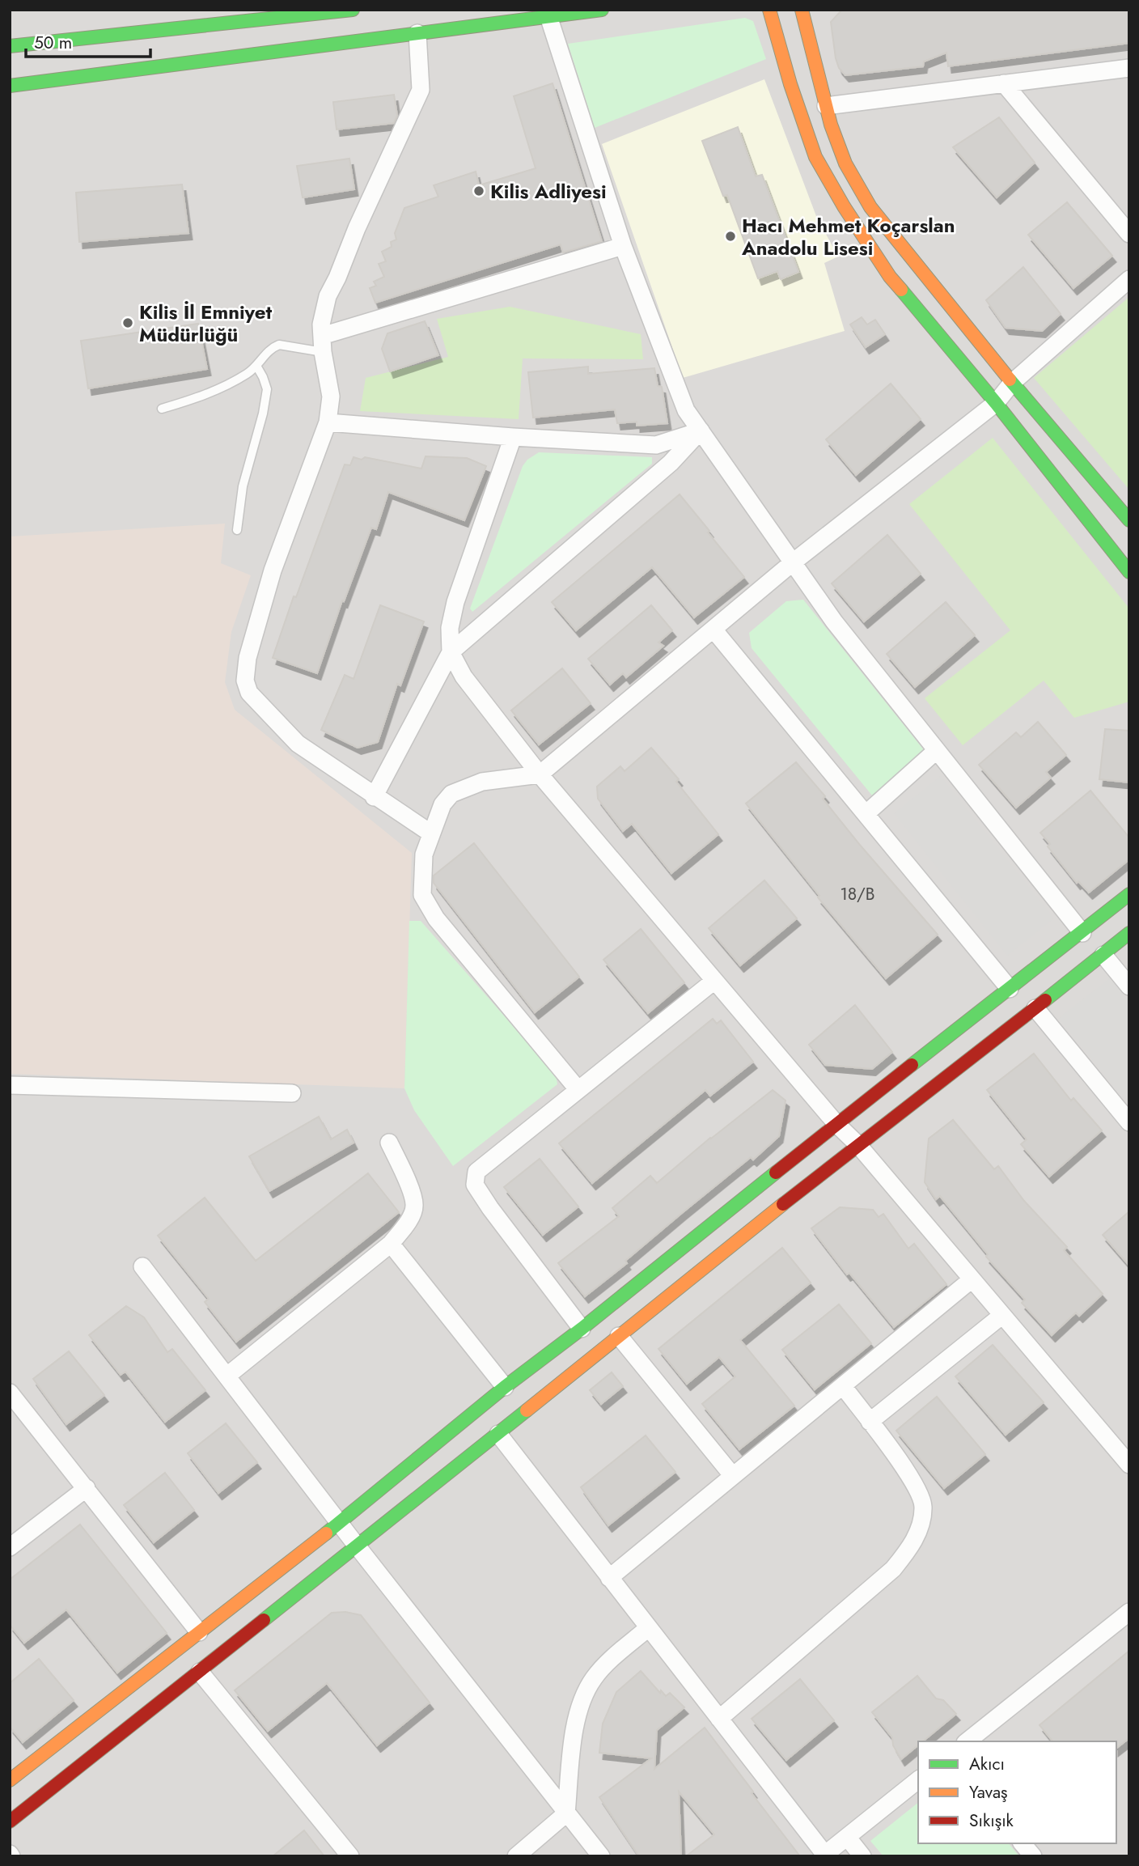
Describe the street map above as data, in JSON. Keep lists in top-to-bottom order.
{
  "places": ["Kilis Adliyesi", "Hacı Mehmet Koçarslan Anadolu Lisesi", "Kilis İl Emniyet Müdürlüğü"],
  "house_numbers": ["18/B"],
  "legend": ["Akıcı", "Yavaş", "Sıkışık"],
  "scale_bar": "50 m"
}
